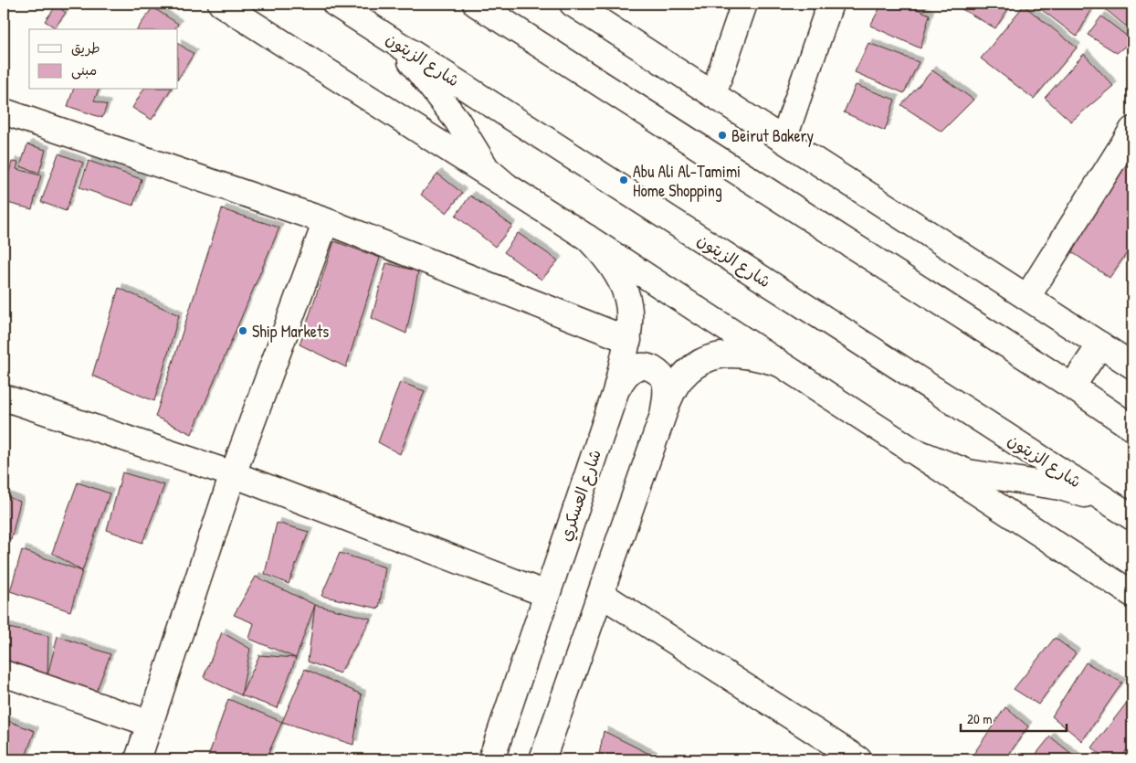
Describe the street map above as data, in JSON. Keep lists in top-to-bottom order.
{
  "streets": {
    "street": ["شارع الزيتون", "شارع العسكري"]
  },
  "places": ["Beirut Bakery", "Abu Ali Al-Tamimi Home Shopping", "Ship Markets"],
  "legend": ["طريق", "مبنى"],
  "scale_bar": "20 m"
}
